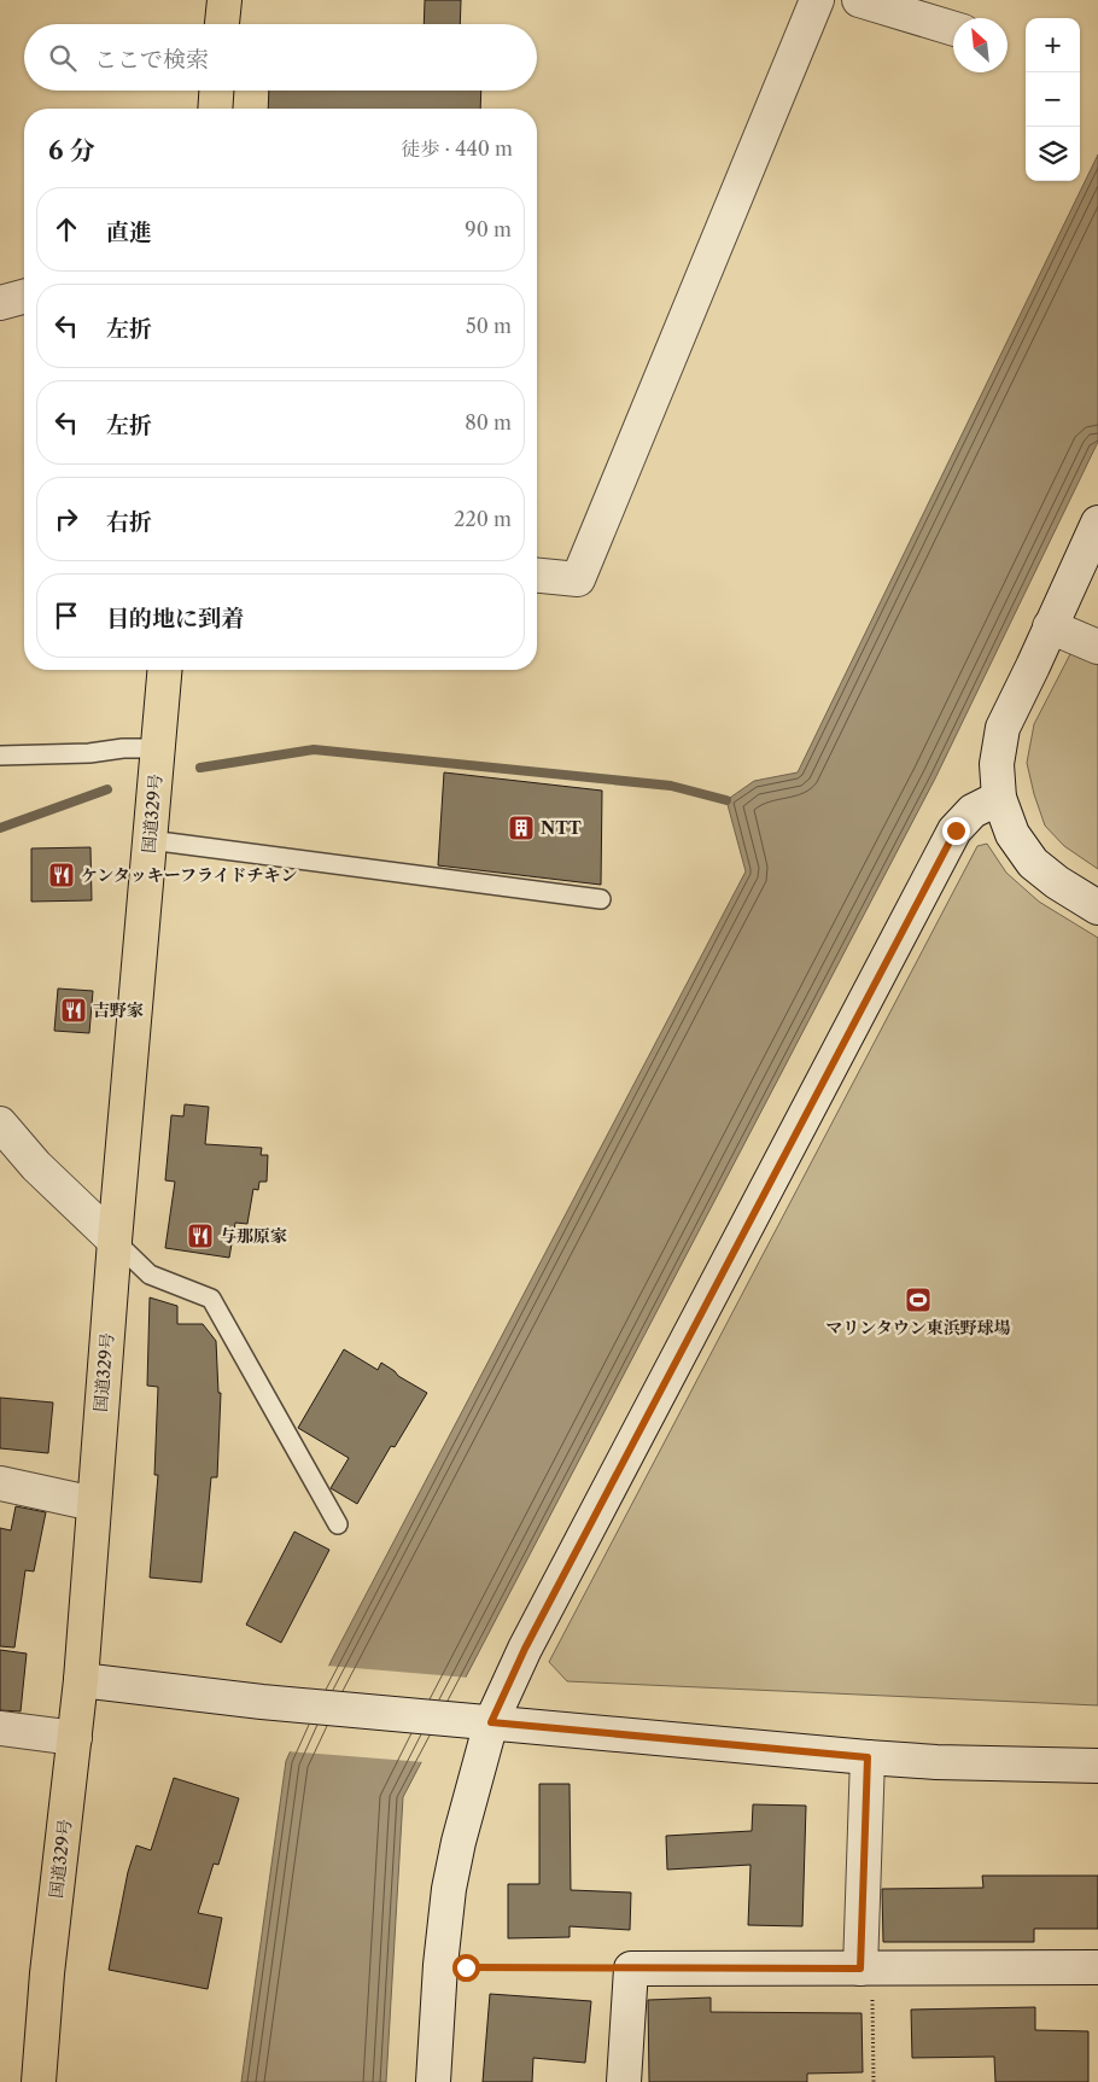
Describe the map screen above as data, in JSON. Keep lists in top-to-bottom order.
{
  "streets": {
    "highway": ["国道329号"]
  },
  "places": {
    "building": ["NTT"],
    "restaurant": ["ケンタッキーフライドチキン", "吉野家", "与那原家"],
    "sports": ["マリンタウン東浜野球場"]
  },
  "north": "top left",
  "page": {
    "map_buttons": ["+", "−"],
    "search": "ここで検索",
    "heading": ["6 分", "徒歩 · 440 m"],
    "list": [
      ["直進", "90 m"],
      ["左折", "50 m"],
      ["左折", "80 m"],
      ["右折", "220 m"],
      "目的地に到着"
    ]
  }
}
